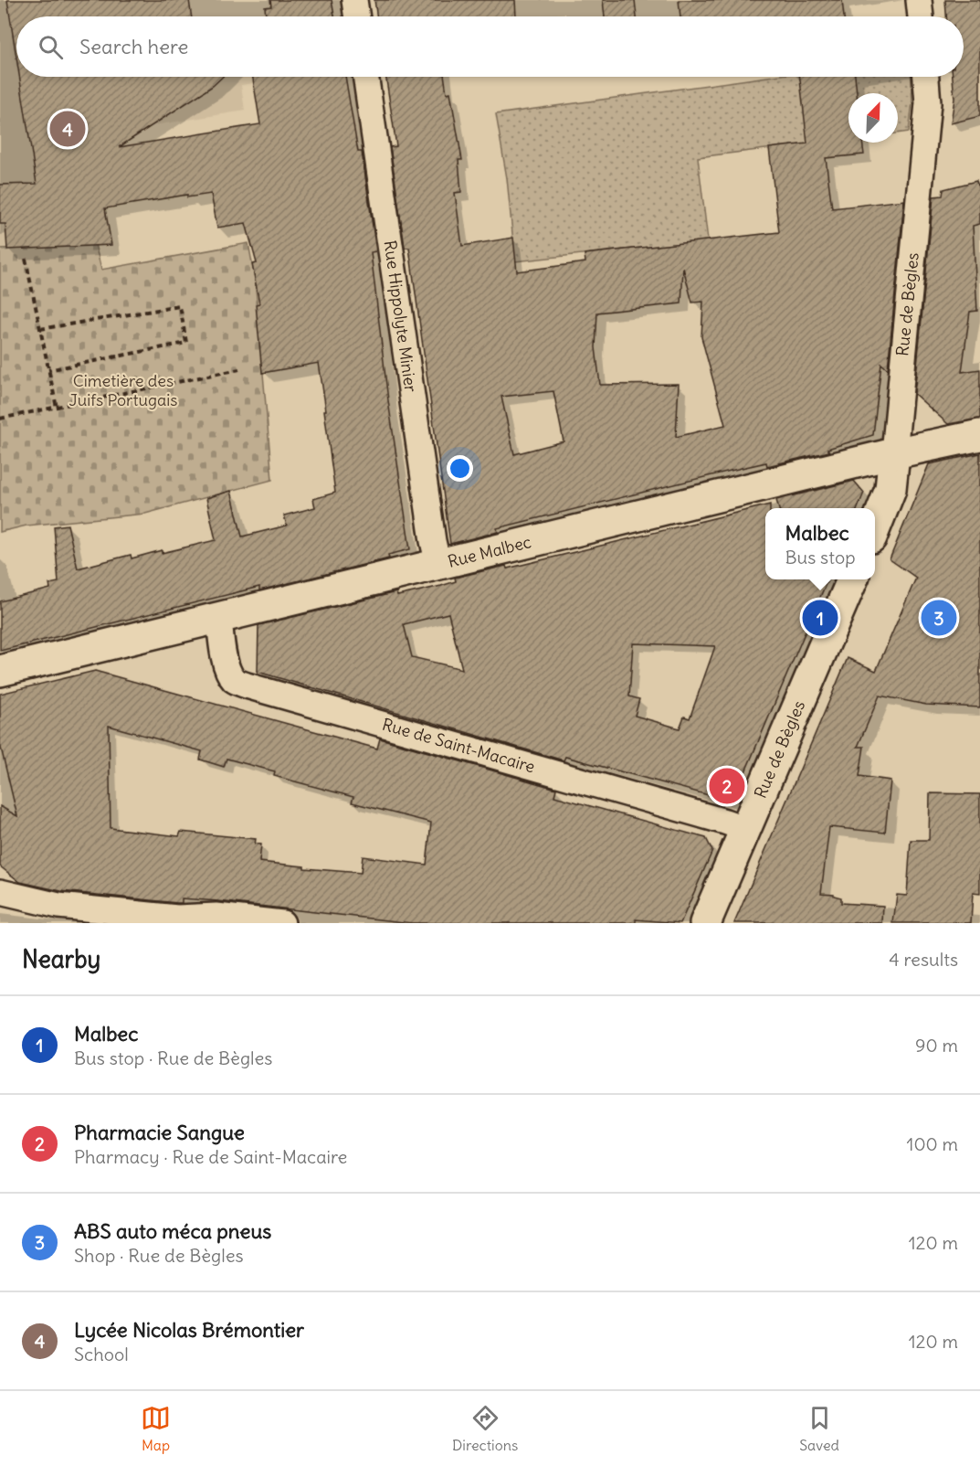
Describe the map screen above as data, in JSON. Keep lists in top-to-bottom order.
{
  "streets": {
    "street": [
      "Rue de Bègles",
      "Rue Hippolyte Minier",
      "Rue Malbec",
      "Rue de Saint-Macaire"
    ]
  },
  "crossings": [
    ["Rue de Bègles", "Rue Malbec"],
    ["Rue de Bègles", "Rue de Saint-Macaire"],
    ["Rue Hippolyte Minier", "Rue Malbec"],
    ["Rue Malbec", "Rue de Saint-Macaire"]
  ],
  "parks": ["Cimetière des Juifs Portugais"],
  "north": "top right",
  "page": {
    "search": "Search here",
    "pins": [
      "4",
      "1",
      "3",
      "2"
    ],
    "popup": ["Malbec", "Bus stop"],
    "heading": ["Nearby", "4 results"],
    "list": [
      {
        "mark": "1",
        "name": "Malbec",
        "note": "Bus stop · Rue de Bègles",
        "value": "90 m"
      },
      {
        "mark": "2",
        "name": "Pharmacie Sangue",
        "note": "Pharmacy · Rue de Saint-Macaire",
        "value": "100 m"
      },
      {
        "mark": "3",
        "name": "ABS auto méca pneus",
        "note": "Shop · Rue de Bègles",
        "value": "120 m"
      },
      {
        "mark": "4",
        "name": "Lycée Nicolas Brémontier",
        "note": "School",
        "value": "120 m"
      }
    ],
    "nav": ["Map", "Directions", "Saved"]
  }
}
